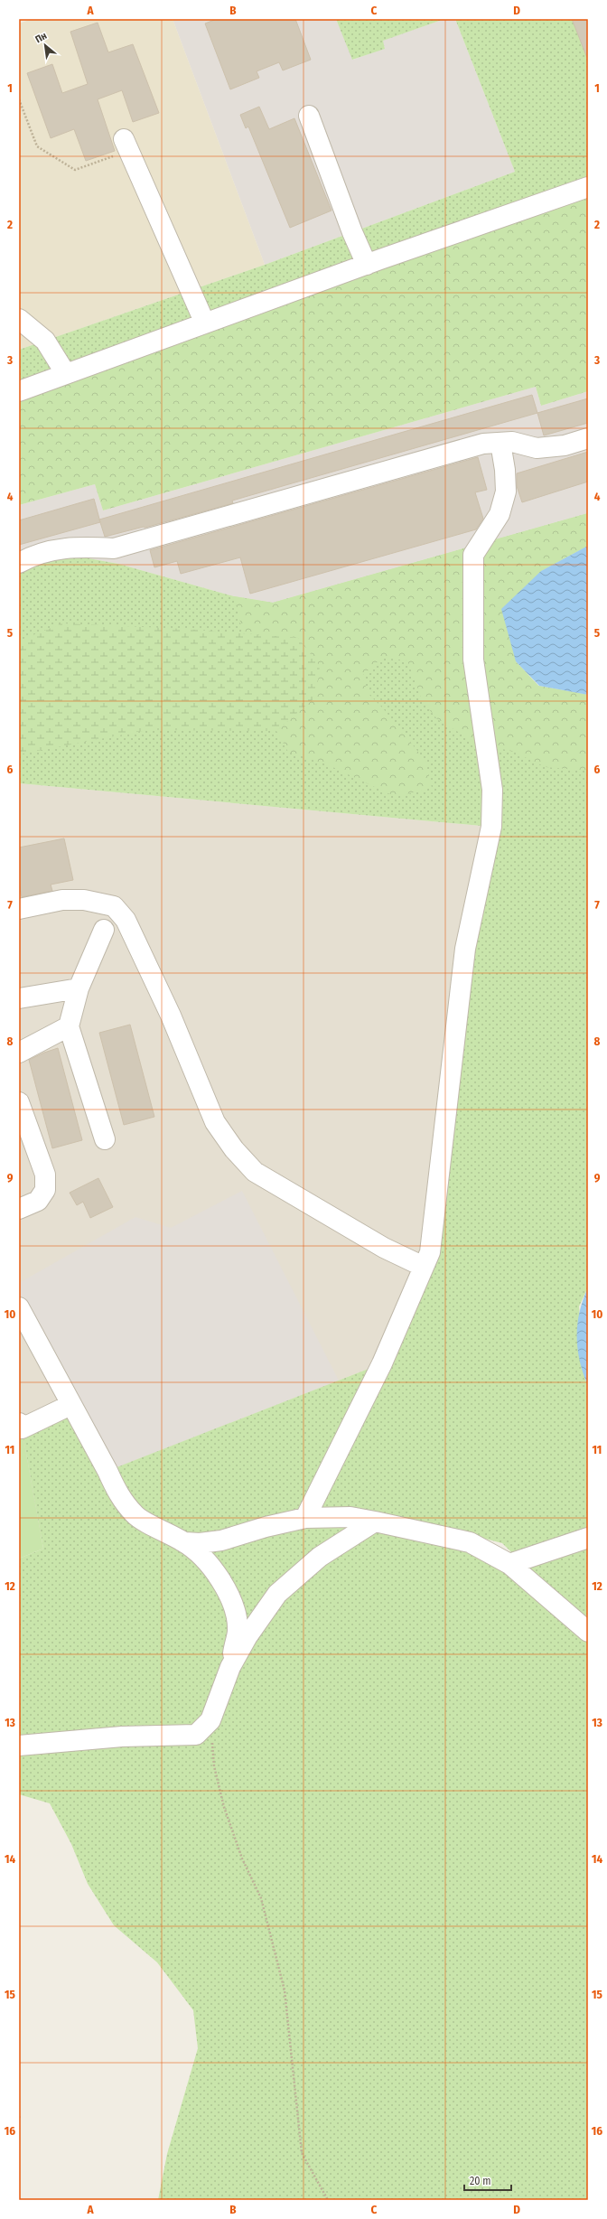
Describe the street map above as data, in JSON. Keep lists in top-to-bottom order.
{
  "scale_bar": "20 m",
  "north": "top left",
  "grid": {
    "columns": [
      "A",
      "B",
      "C",
      "D"
    ],
    "rows": [
      "1",
      "2",
      "3",
      "4",
      "5",
      "6",
      "7",
      "8",
      "9",
      "10",
      "11",
      "12",
      "13",
      "14",
      "15",
      "16"
    ]
  }
}
